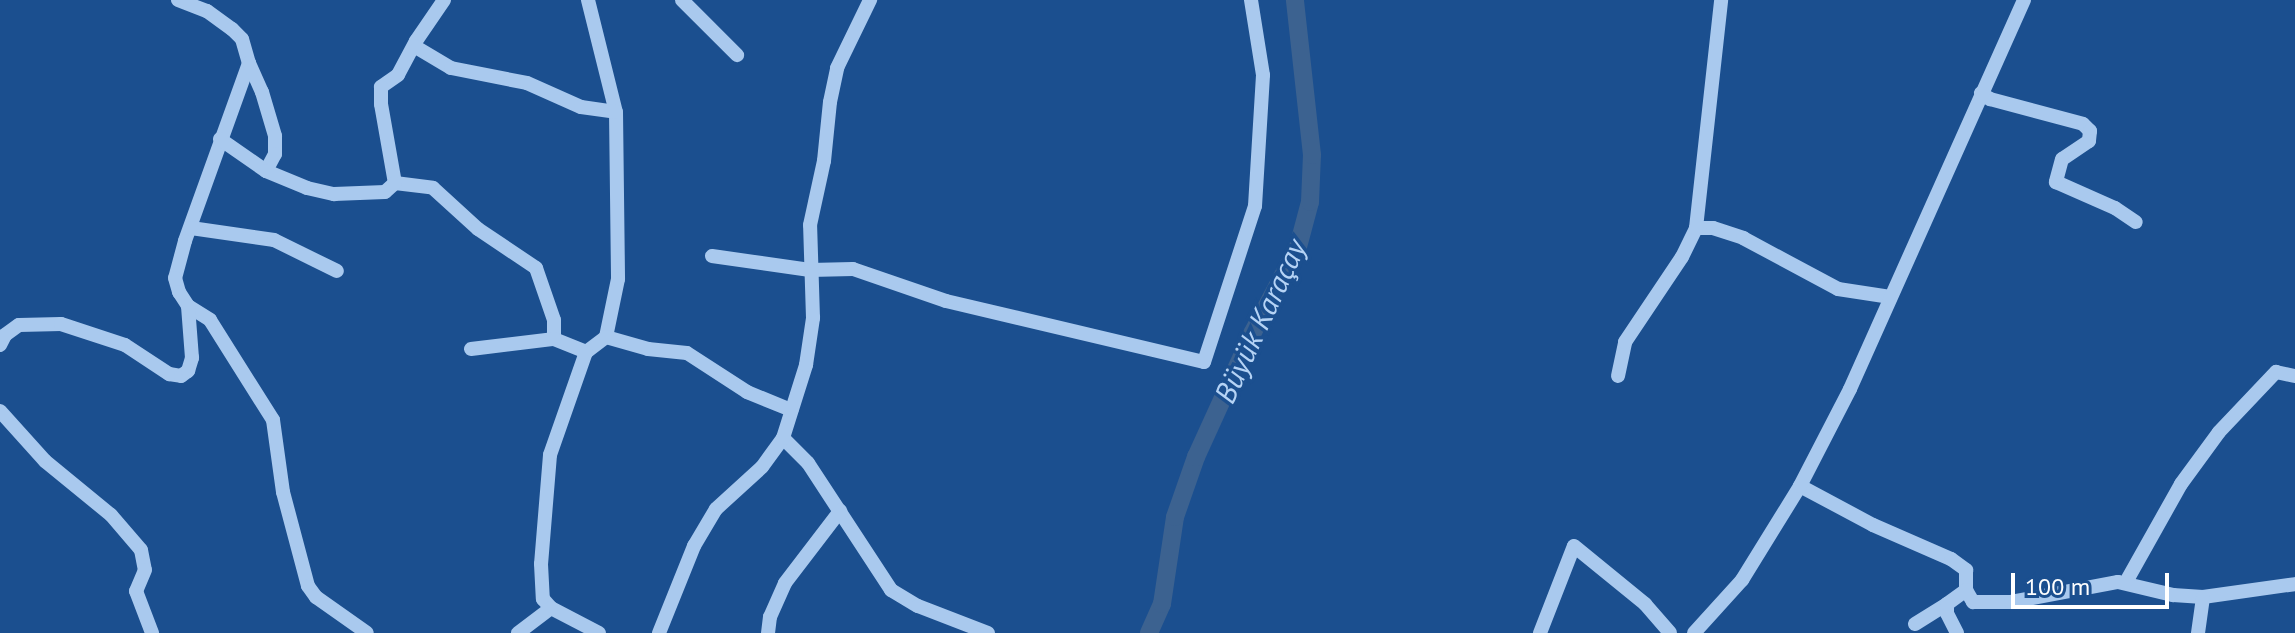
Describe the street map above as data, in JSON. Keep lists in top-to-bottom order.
{
  "water": ["Büyük Karaçay"],
  "scale_bar": "100 m"
}
